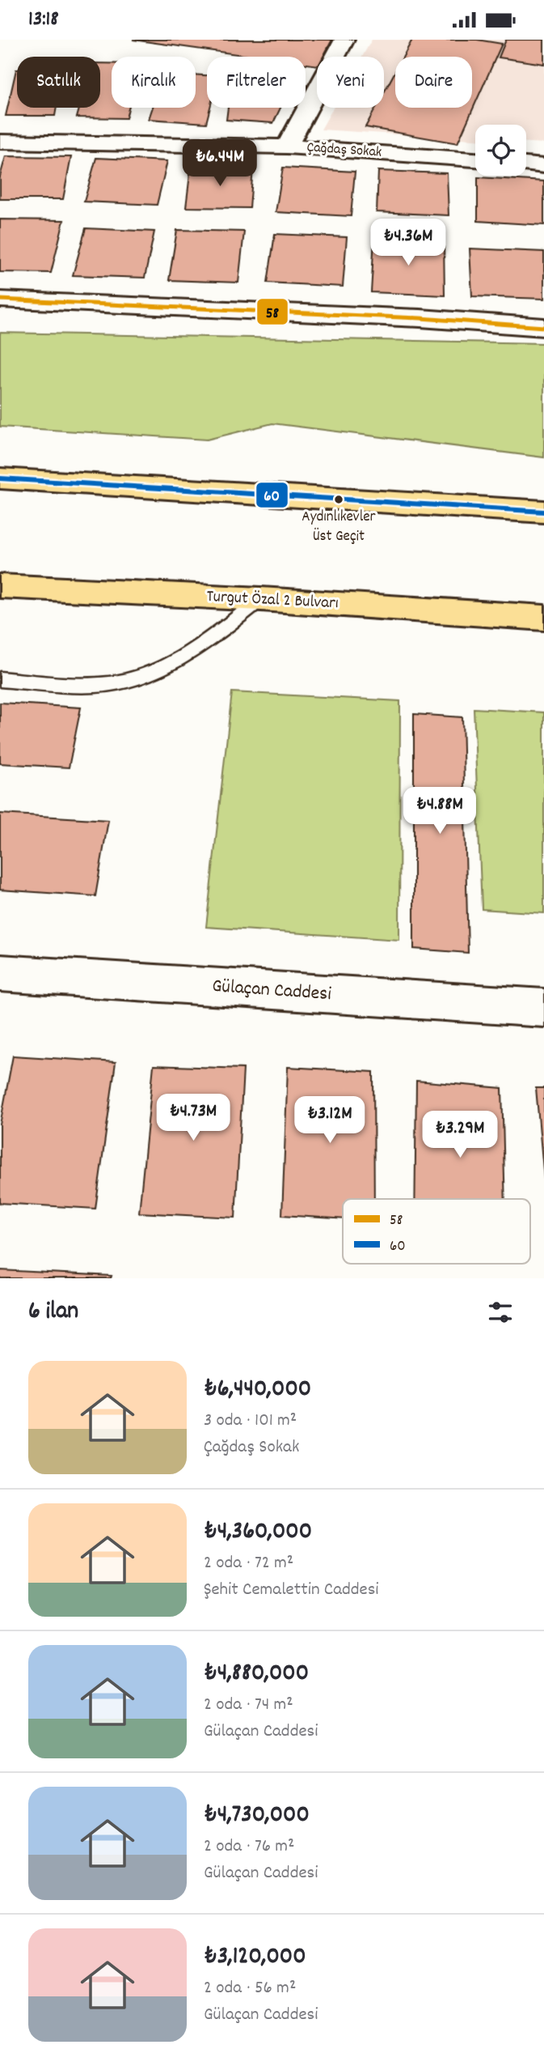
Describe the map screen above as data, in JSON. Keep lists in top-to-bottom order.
{
  "streets": {
    "highway": ["Turgut Özal 2 Bulvarı"],
    "street": ["Çağdaş Sokak", "Gülaçan Caddesi"]
  },
  "places": ["Aydınlıkevler Üst Geçit"],
  "lines": ["transit line 58", "transit line 60"],
  "legend": ["58", "60"],
  "page": {
    "status": "13:18",
    "chip": [
      "Satılık",
      "Kiralık",
      "Filtreler",
      "Yeni",
      "Daire"
    ],
    "price": [
      "₺6.44M",
      "₺4.36M",
      "₺4.88M",
      "₺4.73M",
      "₺3.12M",
      "₺3.29M"
    ],
    "heading": "6 ilan",
    "list": [
      {
        "name": "₺6,440,000",
        "note": "3 oda · 101 m² · Çağdaş Sokak"
      },
      {
        "name": "₺4,360,000",
        "note": "2 oda · 72 m² · Şehit Cemalettin Caddesi"
      },
      {
        "name": "₺4,880,000",
        "note": "2 oda · 74 m² · Gülaçan Caddesi"
      },
      {
        "name": "₺4,730,000",
        "note": "2 oda · 76 m² · Gülaçan Caddesi"
      },
      {
        "name": "₺3,120,000",
        "note": "2 oda · 56 m² · Gülaçan Caddesi"
      }
    ]
  }
}
